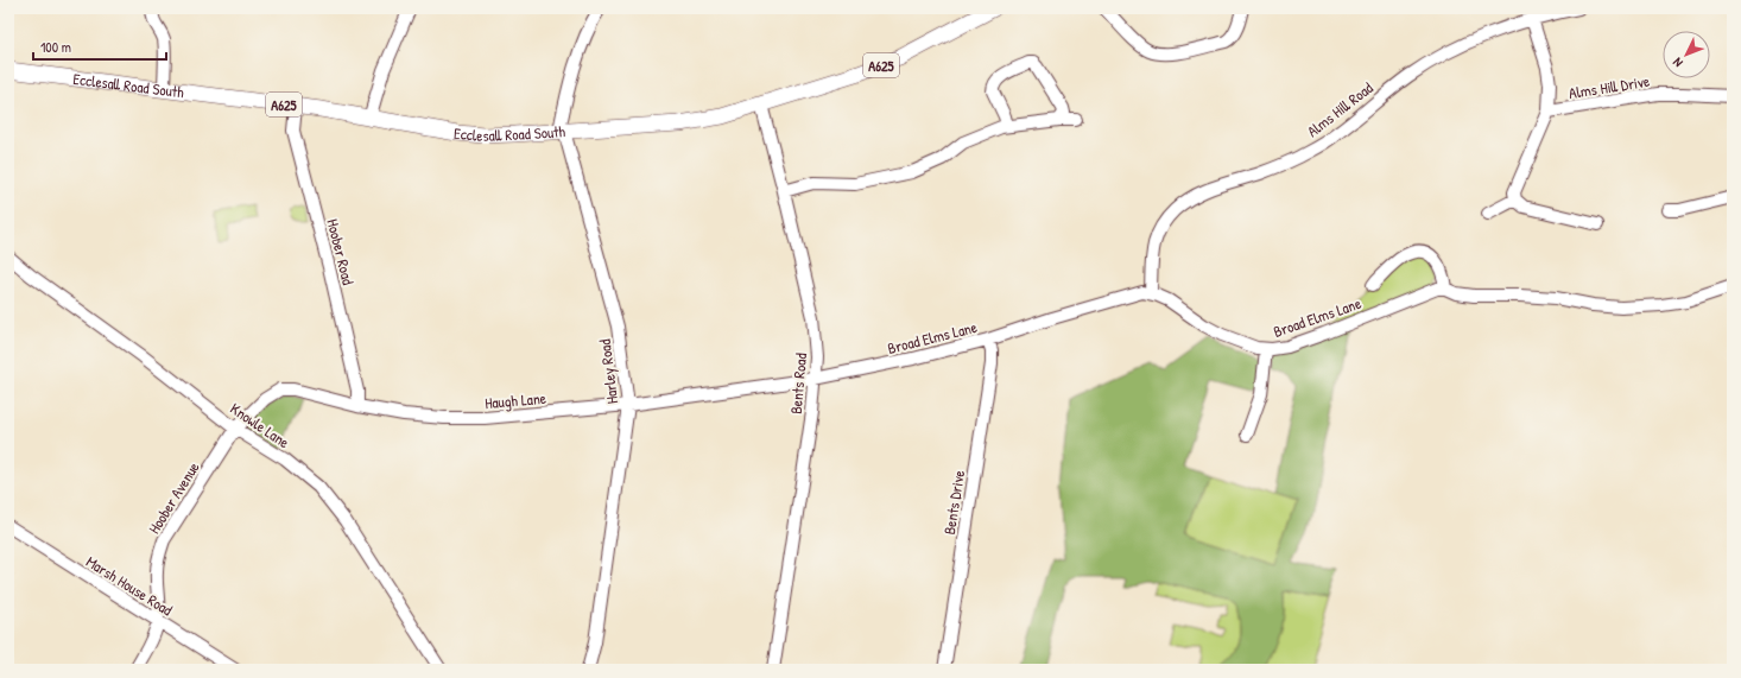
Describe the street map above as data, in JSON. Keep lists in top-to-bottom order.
{
  "streets": {
    "main road": ["A625", "Ecclesall Road South"],
    "street": [
      "Alms Hill Drive",
      "Alms Hill Road",
      "Hoober Road",
      "Broad Elms Lane",
      "Harley Road",
      "Bents Road",
      "Haugh Lane",
      "Knowle Lane",
      "Hoober Avenue",
      "Bents Drive",
      "Marsh House Road"
    ]
  },
  "crossings": [
    ["Ecclesall Road South", "Hoober Road"],
    ["Ecclesall Road South", "Harley Road"],
    ["Ecclesall Road South", "Bents Road"],
    ["Alms Hill Road", "Broad Elms Lane"],
    ["Hoober Road", "Haugh Lane"],
    ["Broad Elms Lane", "Bents Road"],
    ["Broad Elms Lane", "Haugh Lane"],
    ["Broad Elms Lane", "Bents Drive"],
    ["Harley Road", "Haugh Lane"],
    ["Bents Road", "Haugh Lane"],
    ["Haugh Lane", "Knowle Lane"],
    ["Haugh Lane", "Hoober Avenue"],
    ["Knowle Lane", "Hoober Avenue"],
    ["Hoober Avenue", "Marsh House Road"]
  ],
  "scale_bar": "100 m",
  "north": "bottom left"
}
